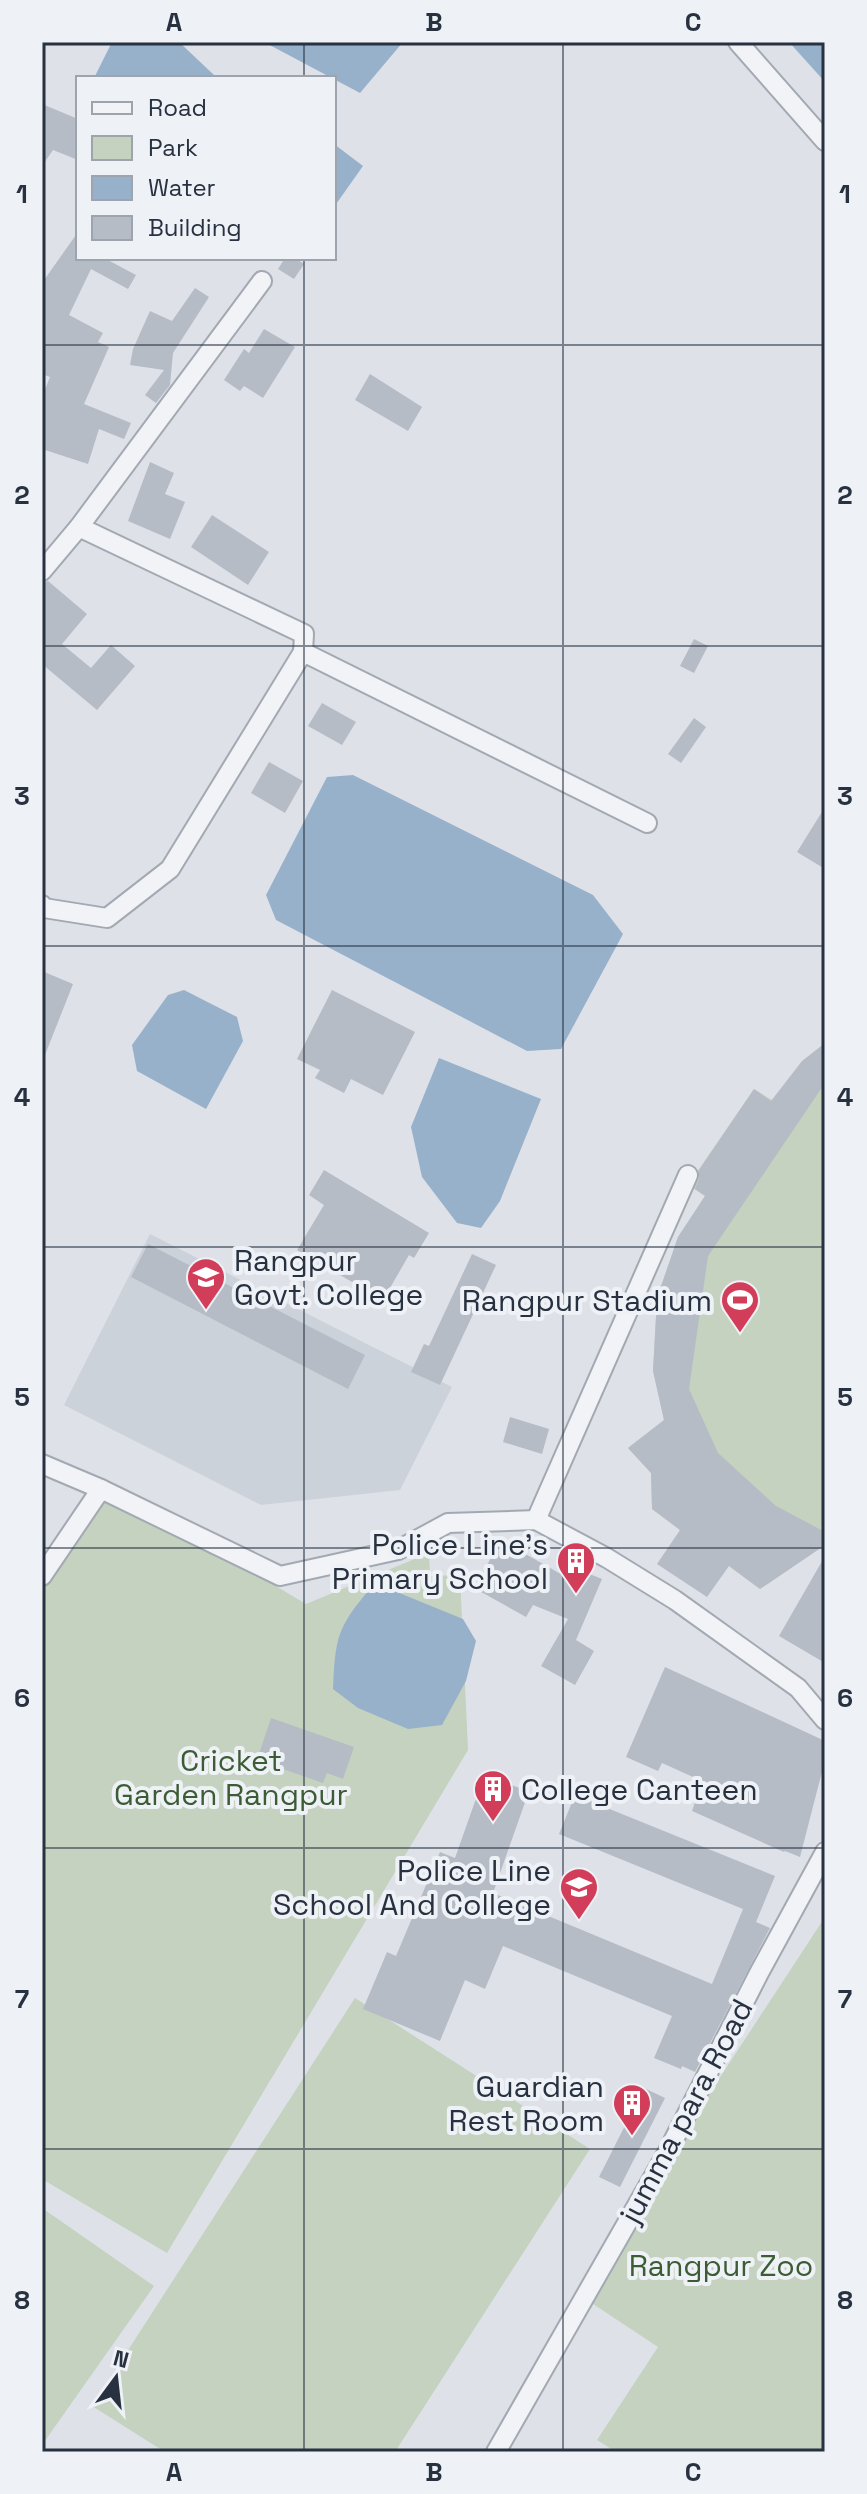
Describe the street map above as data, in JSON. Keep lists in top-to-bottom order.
{
  "streets": {
    "street": ["jumma para Road"]
  },
  "parks": ["Cricket Garden Rangpur", "Rangpur Zoo"],
  "places": {
    "school or university": ["Rangpur Govt. College", "Police Line School And College"],
    "sports": ["Rangpur Stadium"],
    "building": ["Police Line's Primary School", "College Canteen", "Guardian Rest Room"]
  },
  "legend": [
    "Road",
    "Park",
    "Water",
    "Building"
  ],
  "north": "top",
  "grid": {
    "columns": ["A", "B", "C"],
    "rows": [
      "1",
      "2",
      "3",
      "4",
      "5",
      "6",
      "7",
      "8"
    ]
  }
}
